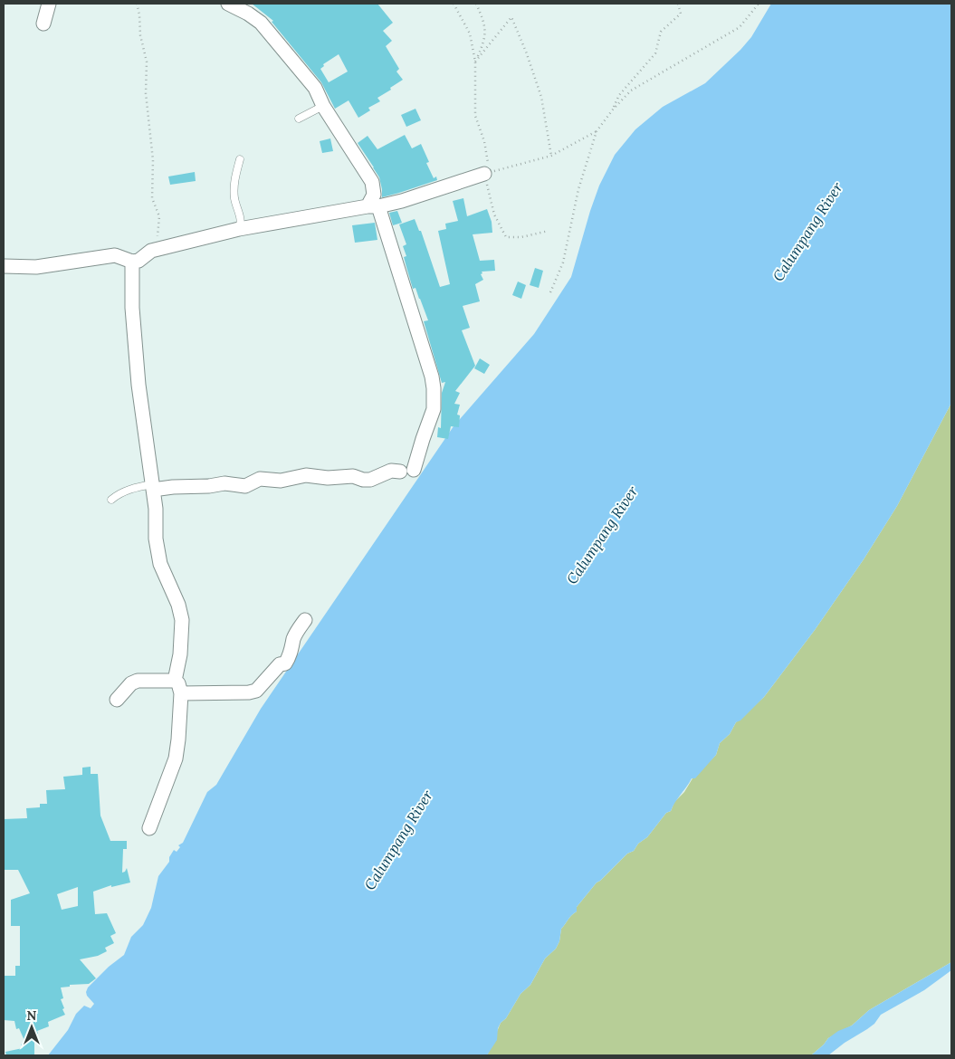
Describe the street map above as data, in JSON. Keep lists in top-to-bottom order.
{
  "water": ["Calumpang River"],
  "north": "top"
}
